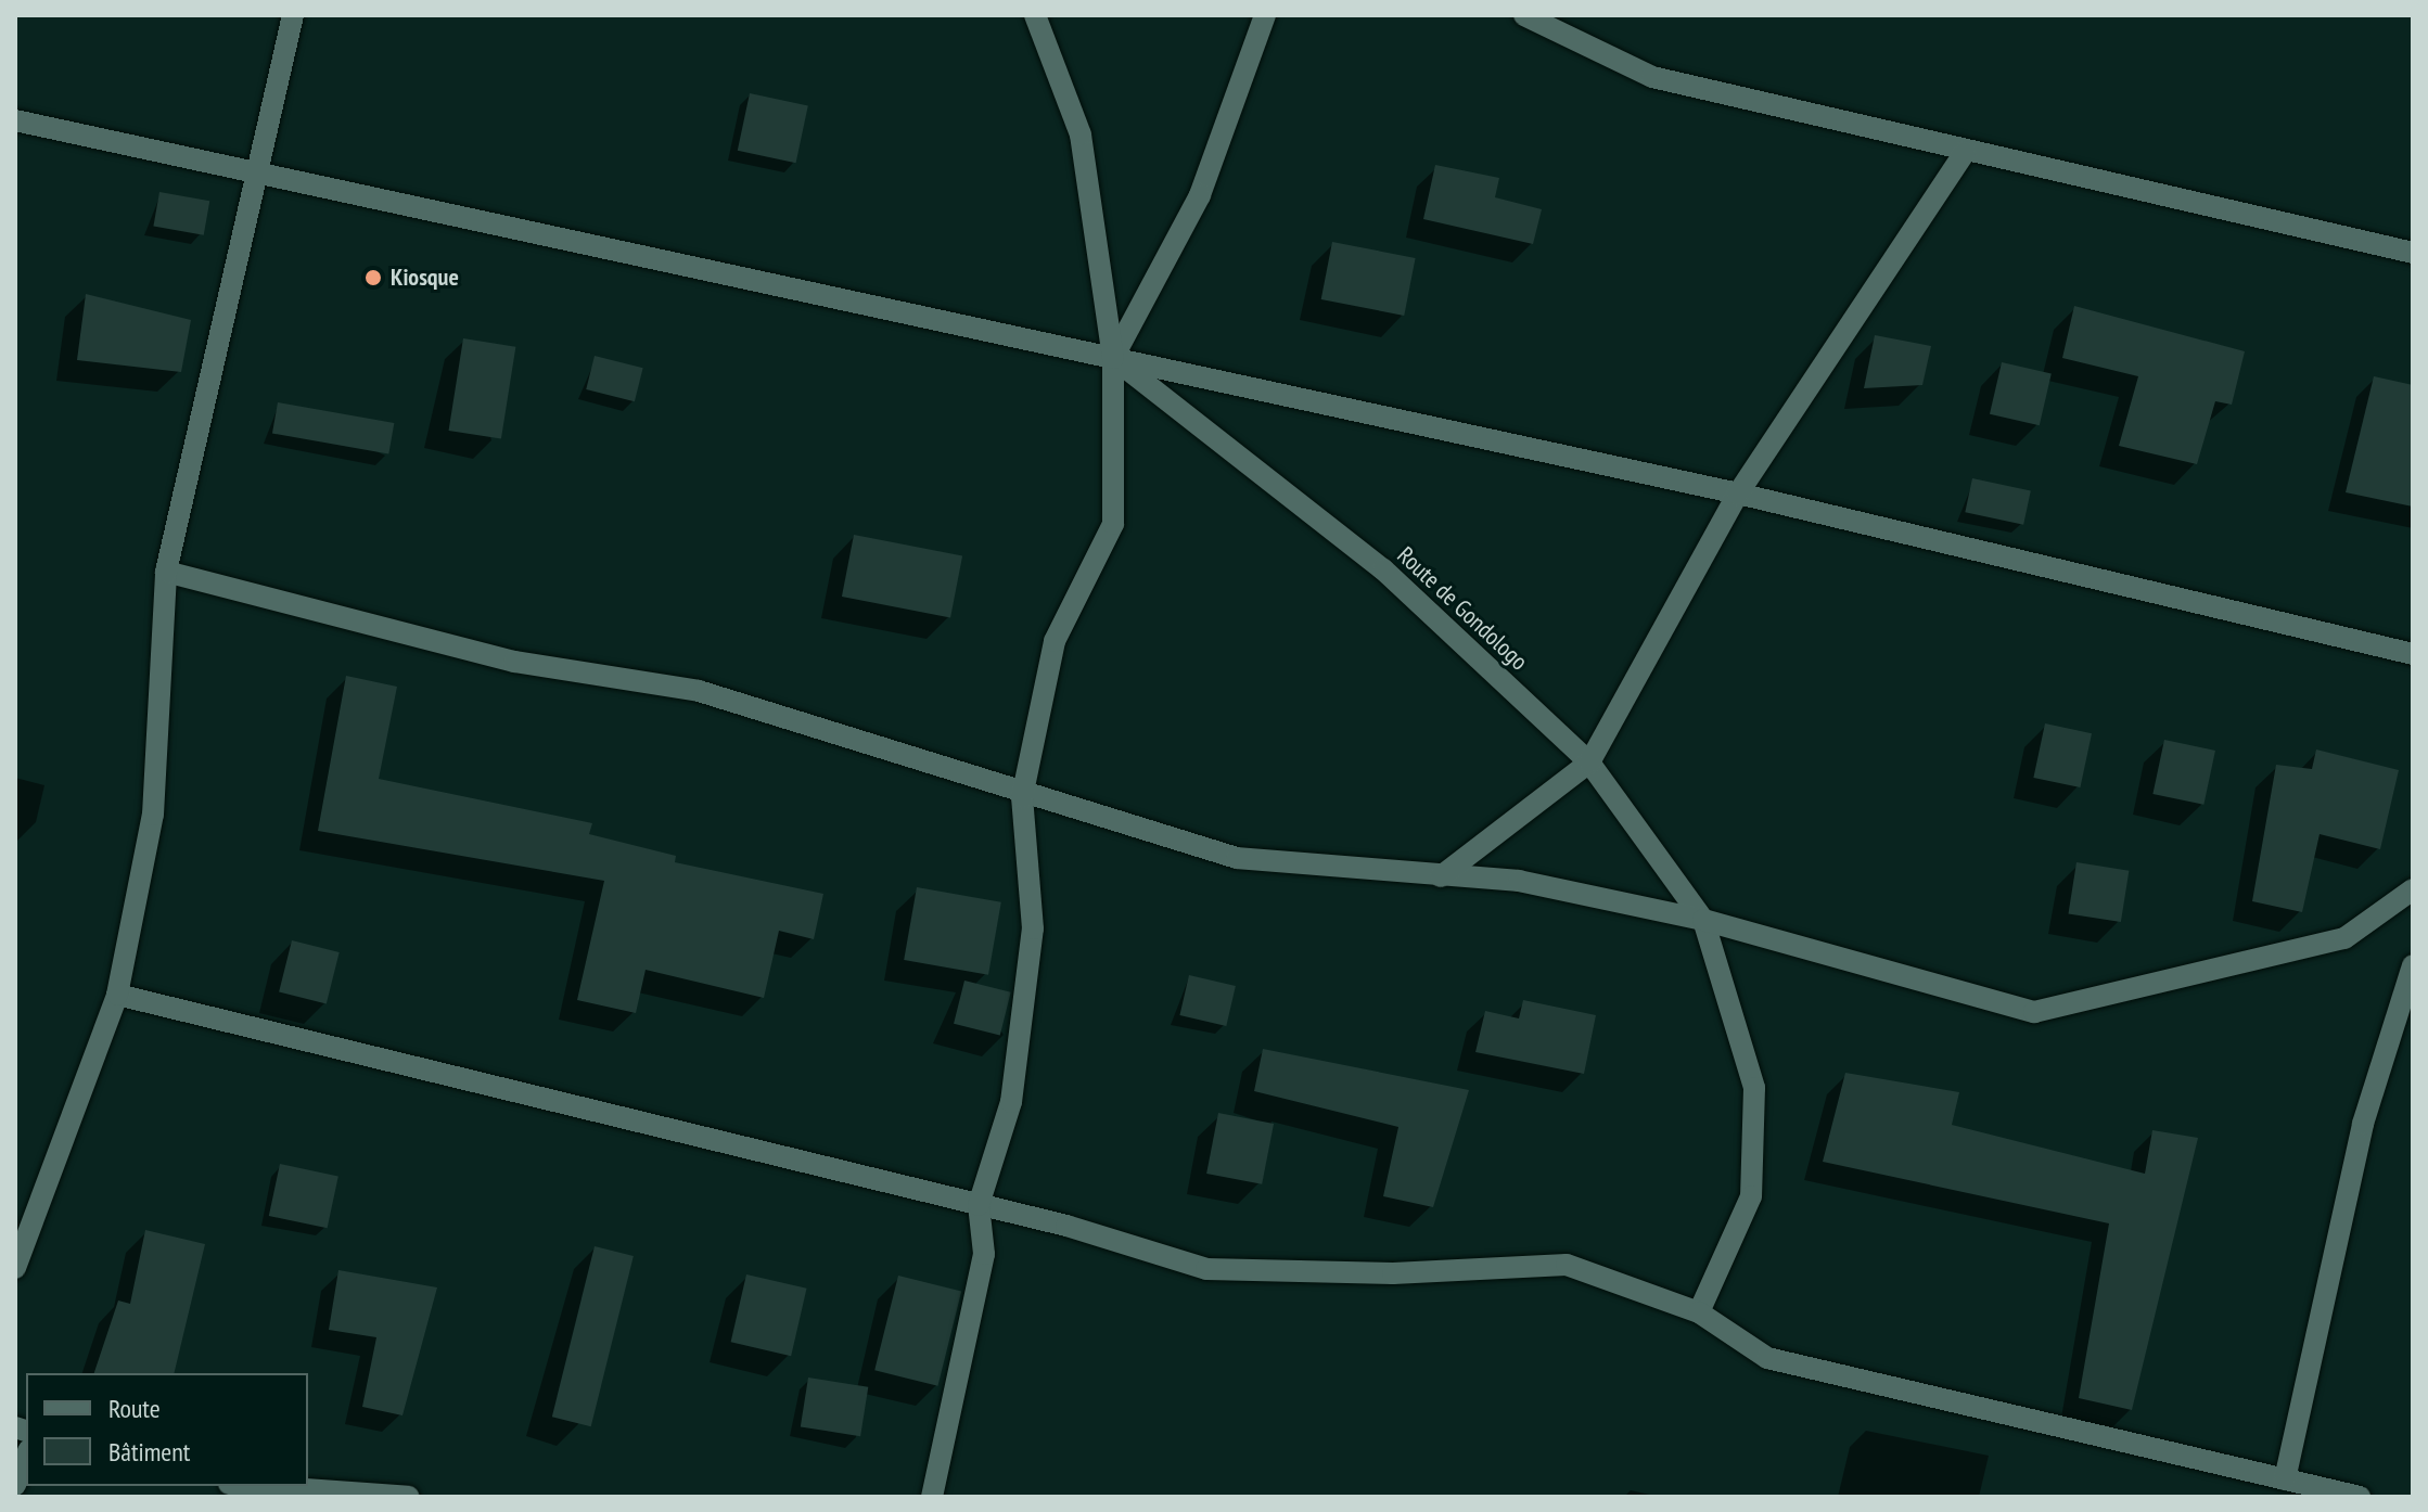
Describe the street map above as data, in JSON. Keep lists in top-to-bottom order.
{
  "streets": {
    "street": ["Route de Gondologo"]
  },
  "places": ["Kiosque"],
  "legend": ["Route", "Bâtiment"]
}
